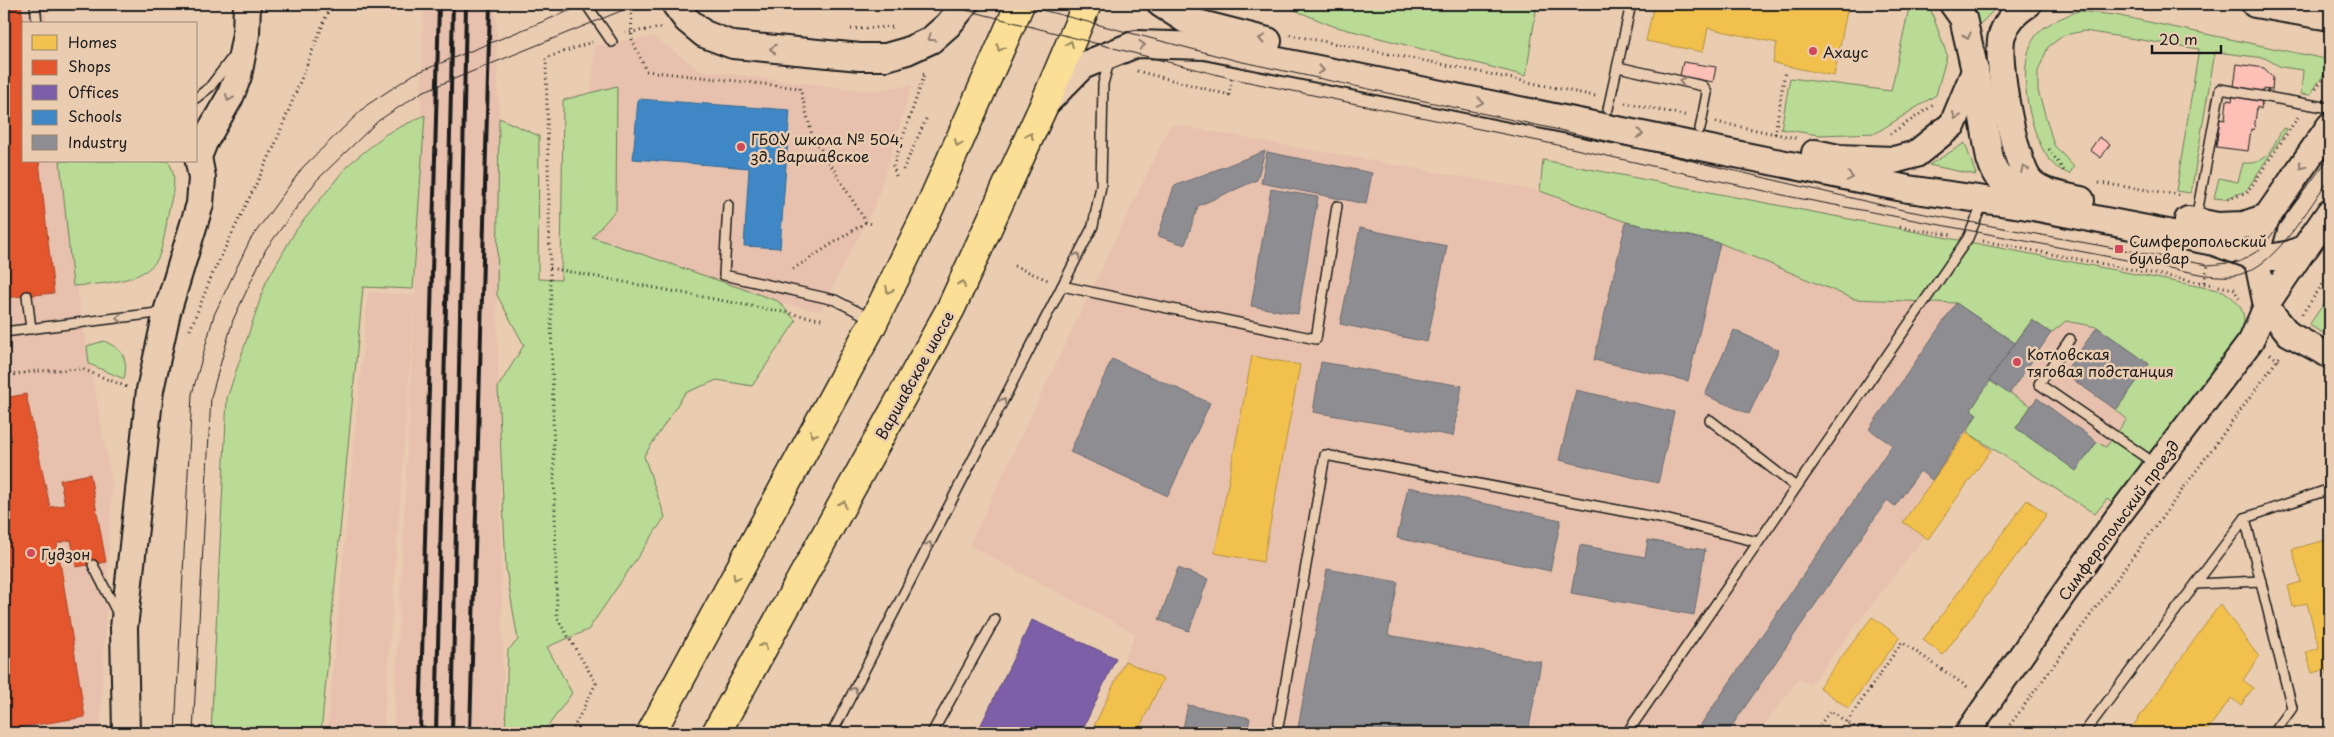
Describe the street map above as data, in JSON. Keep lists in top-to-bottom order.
{
  "streets": {
    "main road": ["Варшавское шоссе", "Симферопольский проезд"]
  },
  "places": {
    "other": [
      "Ахаус",
      "ГБОУ школа № 504, зд. Варшавское",
      "Котловская тяговая подстанция",
      "Гудзон"
    ],
    "transit": ["Симферопольский бульвар"]
  },
  "legend": [
    "Homes",
    "Shops",
    "Offices",
    "Schools",
    "Industry"
  ],
  "scale_bar": "20 m"
}
